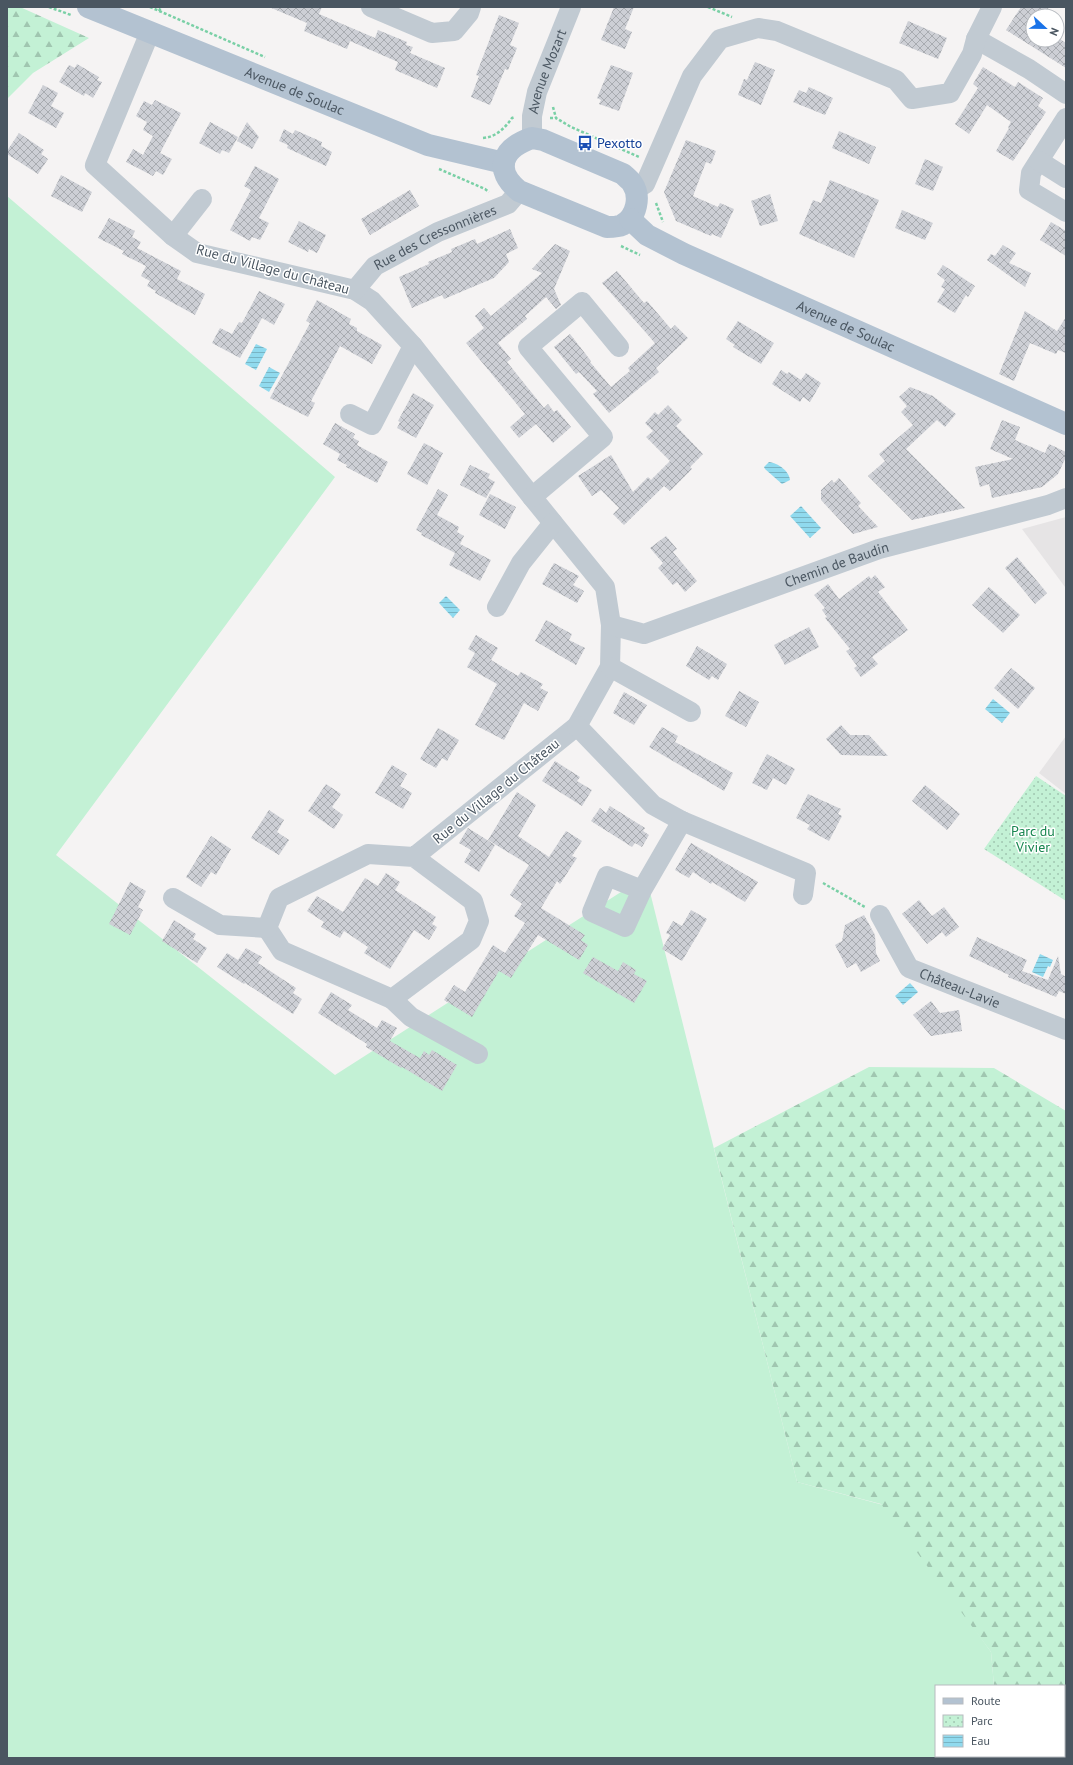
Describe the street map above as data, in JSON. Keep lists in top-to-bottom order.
{
  "streets": {
    "main road": ["Avenue de Soulac"],
    "street": [
      "Avenue Mozart",
      "Rue des Cressonnières",
      "Rue du Village du Château",
      "Chemin de Baudin",
      "Château-Lavie"
    ]
  },
  "crossings": [
    ["Avenue de Soulac", "Rue du Village du Château"],
    ["Rue des Cressonnières", "Rue du Village du Château"],
    ["Rue du Village du Château", "Chemin de Baudin"]
  ],
  "parks": ["Parc du Vivier"],
  "places": {
    "bus stop": ["Pexotto"]
  },
  "legend": ["Route", "Parc", "Eau"],
  "north": "right"
}
